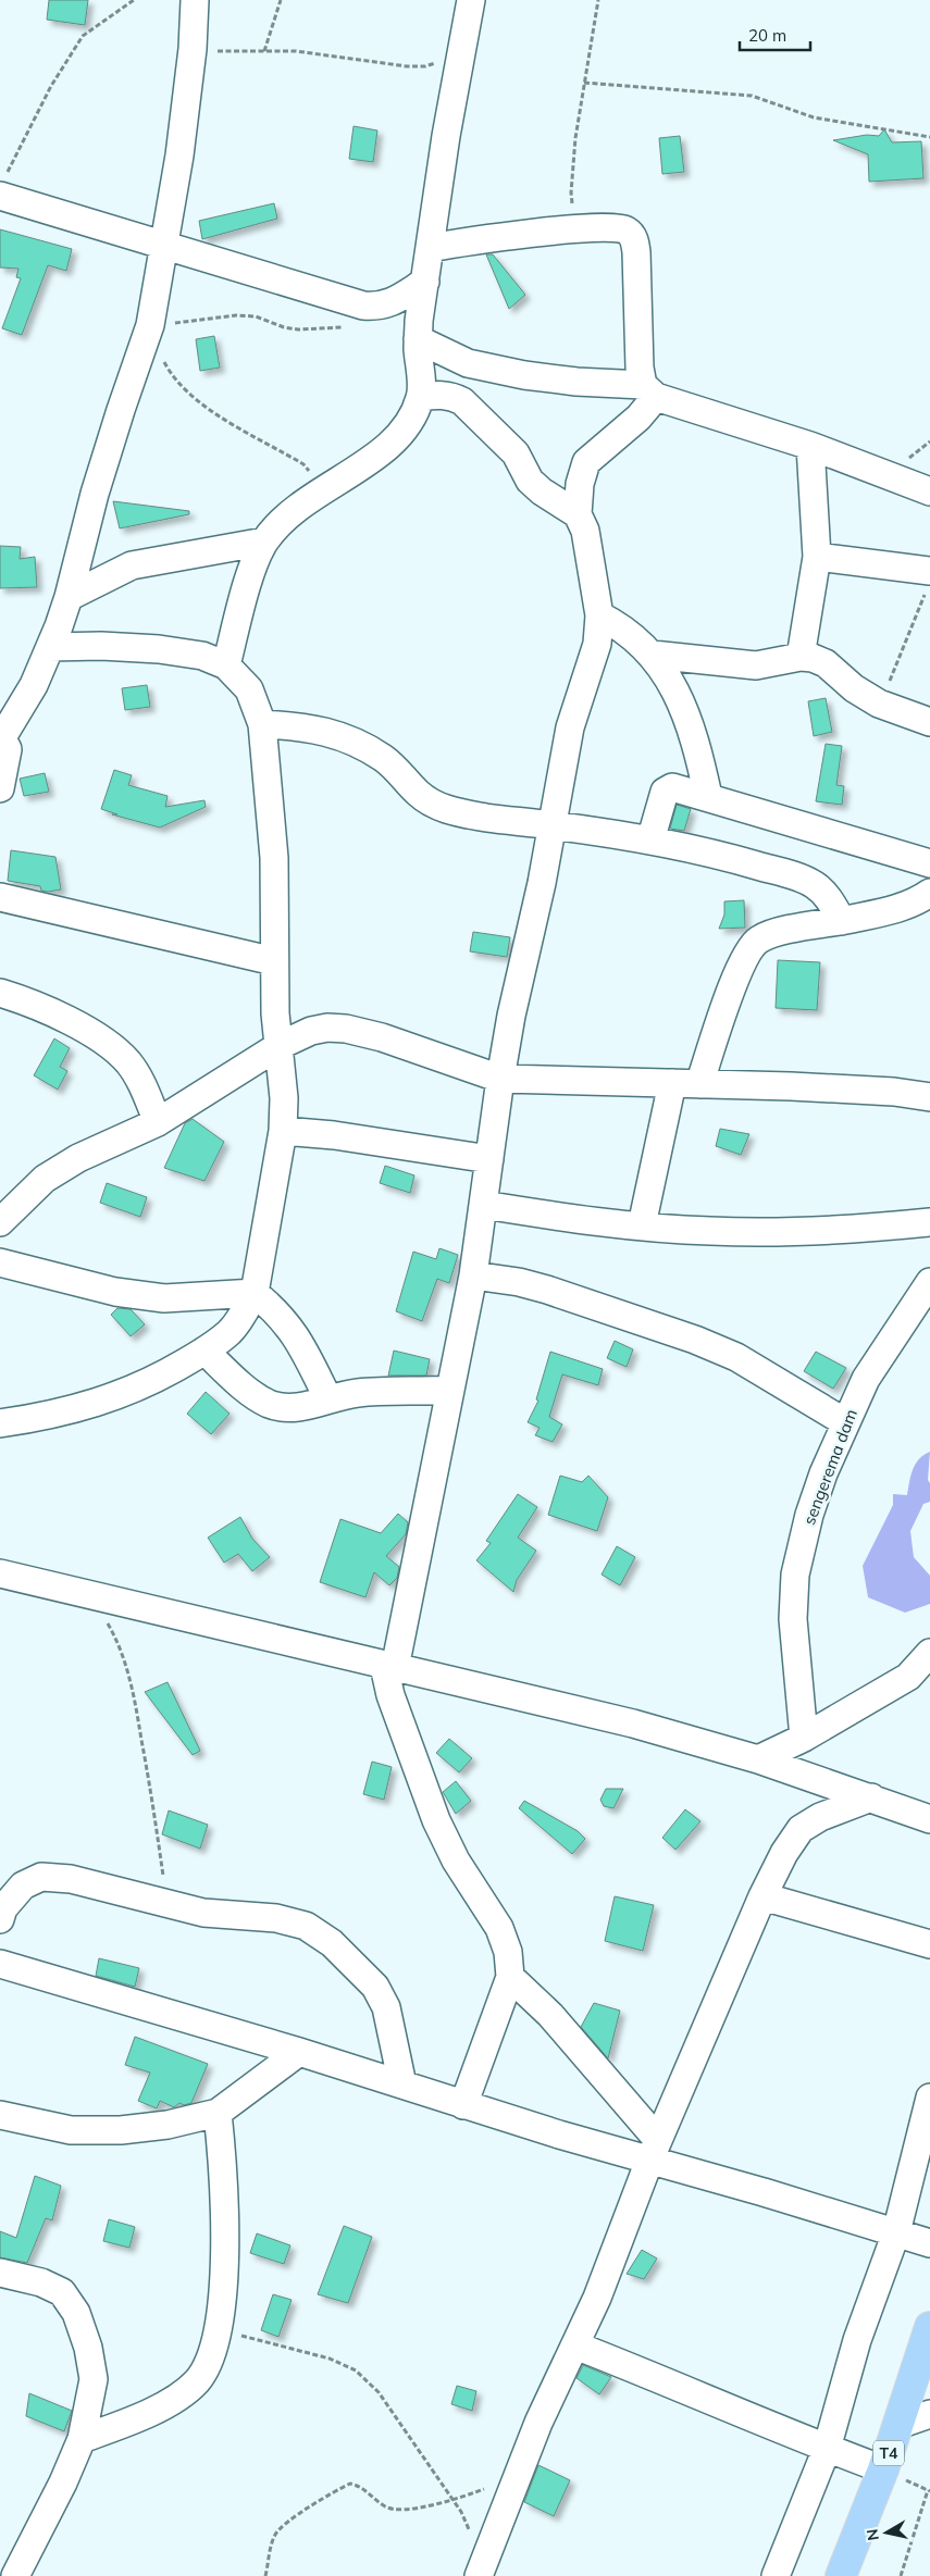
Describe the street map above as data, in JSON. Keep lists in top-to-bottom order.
{
  "streets": {
    "highway": ["T4"],
    "street": ["sengerema dam"]
  },
  "scale_bar": "20 m",
  "north": "left"
}
